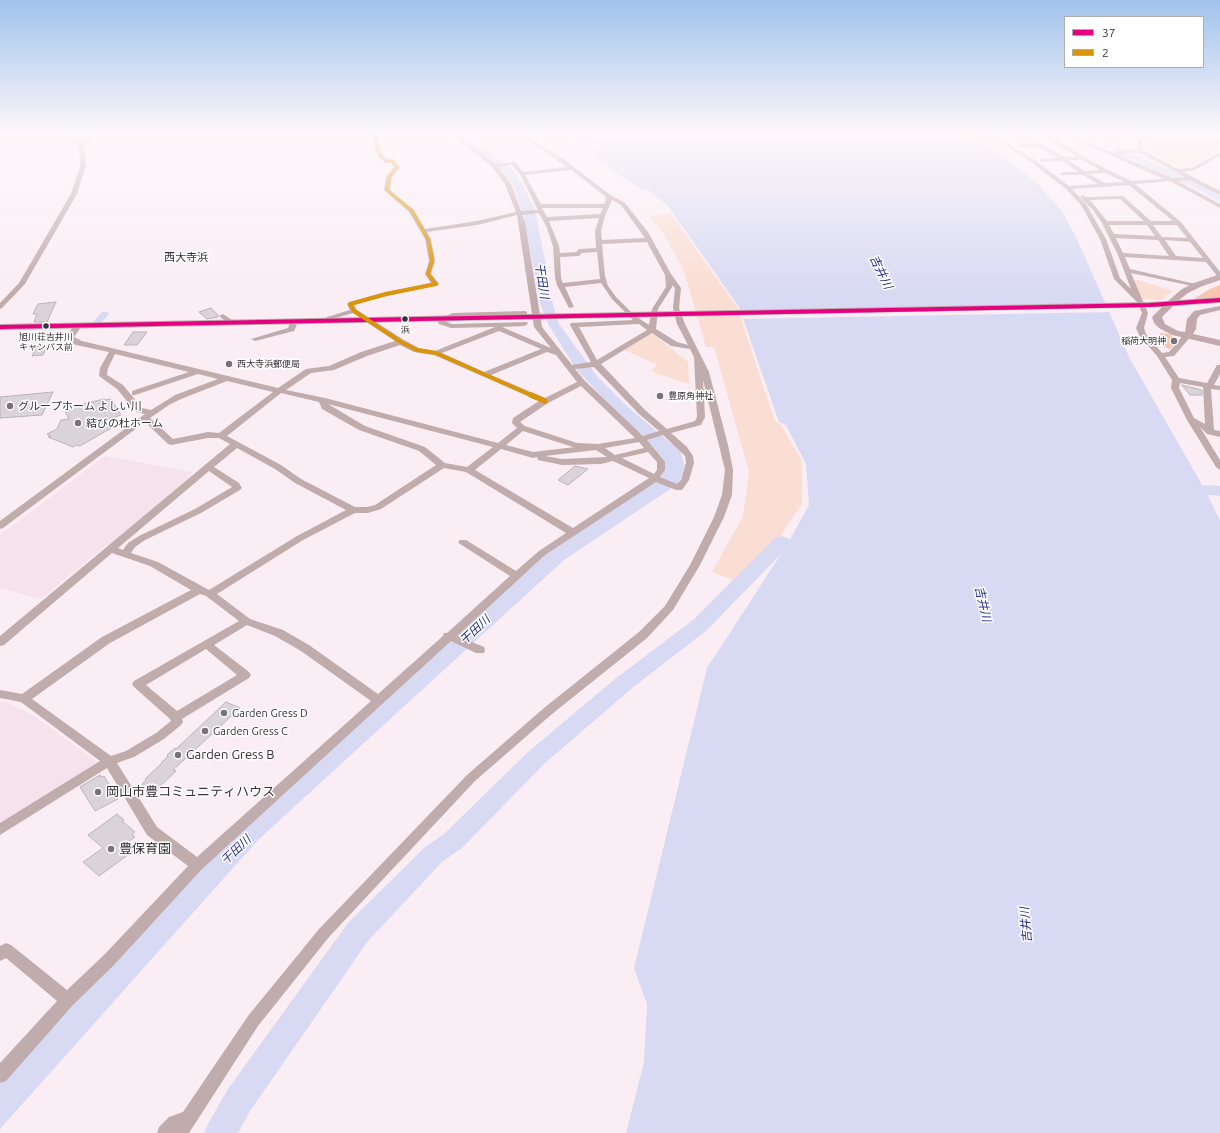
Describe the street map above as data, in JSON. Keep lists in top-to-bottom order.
{
  "districts": ["西大寺浜"],
  "water": ["吉井川", "干田川"],
  "places": [
    "浜",
    "旭川荘吉井川 キャンパス前",
    "稲荷大明神",
    "西大寺浜郵便局",
    "豊原角神社",
    "グループホーム よしい川",
    "結びの杜ホーム",
    "Garden Gress D",
    "Garden Gress C",
    "Garden Gress B",
    "岡山市豊コミュニティハウス",
    "豊保育園"
  ],
  "lines": ["transit line 2", "transit line 37"],
  "legend": ["37", "2"]
}
